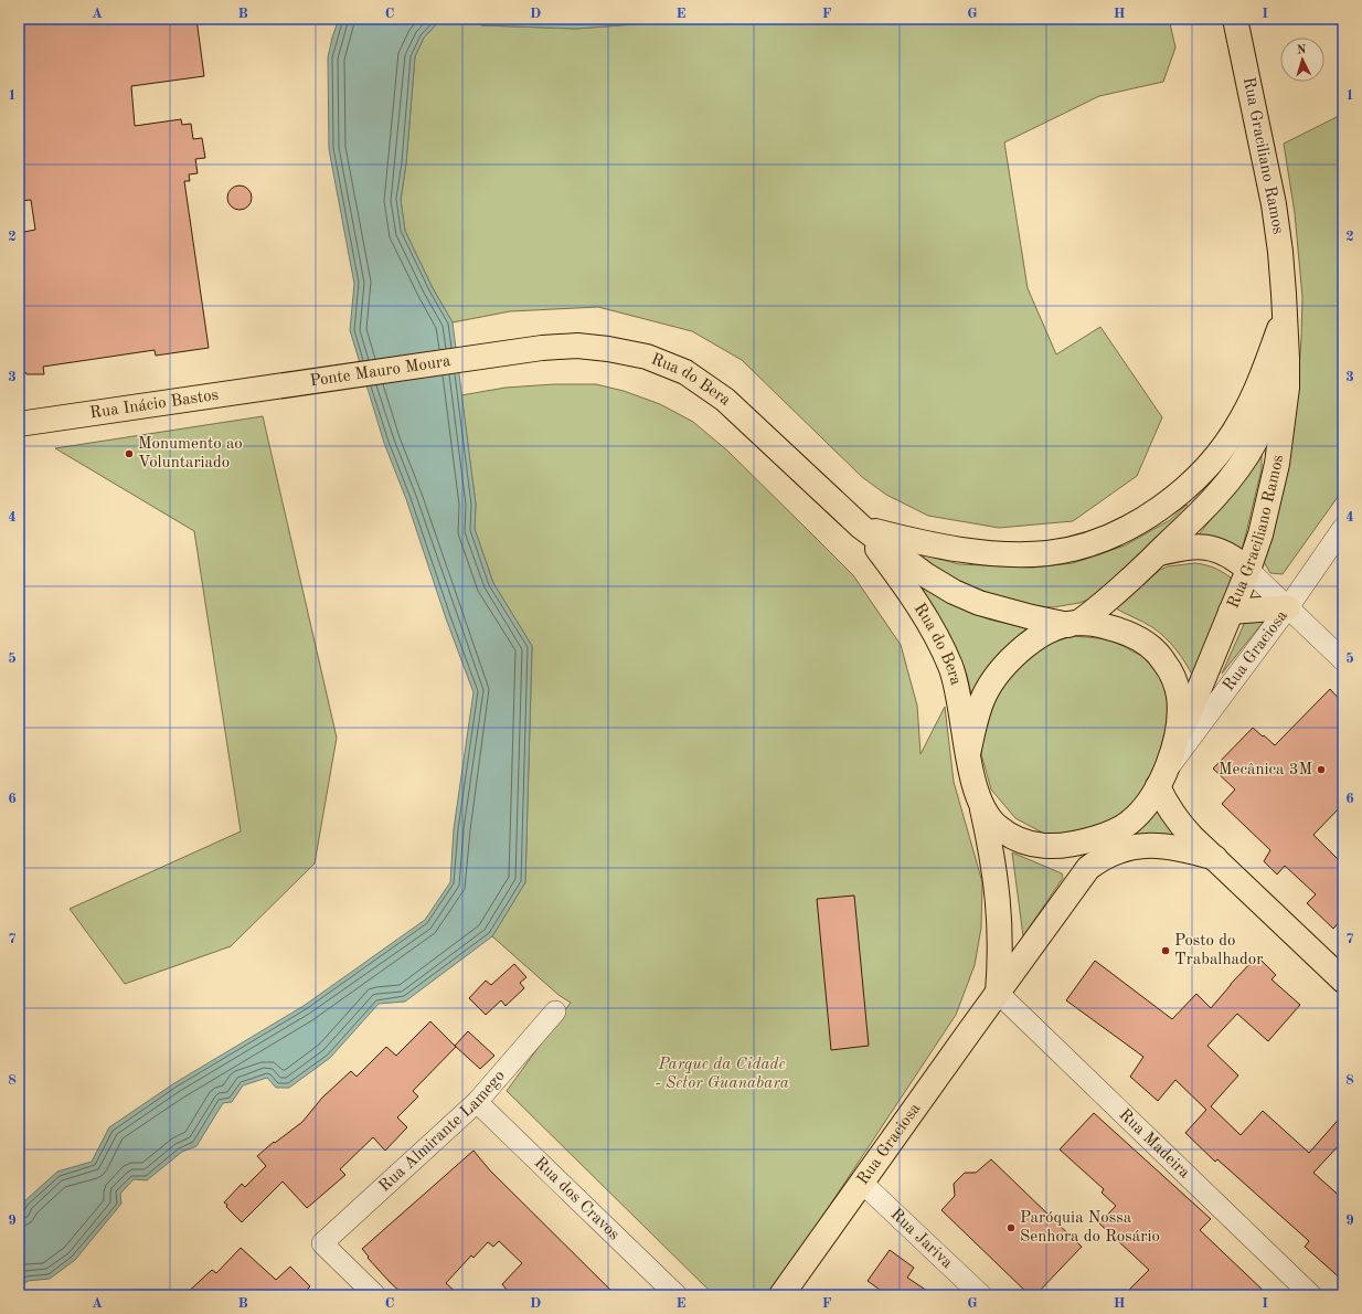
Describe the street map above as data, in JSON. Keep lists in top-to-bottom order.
{
  "streets": {
    "main road": [
      "Rua Graciliano Ramos",
      "Ponte Mauro Moura",
      "Rua do Bera",
      "Rua Inácio Bastos",
      "Rua Graciosa"
    ],
    "street": [
      "Rua Almirante Lamego",
      "Rua Madeira",
      "Rua dos Cravos",
      "Rua Jariva"
    ]
  },
  "crossings": [
    ["Rua Graciliano Ramos", "Rua do Bera"],
    ["Rua Graciliano Ramos", "Rua Graciosa"],
    ["Ponte Mauro Moura", "Rua do Bera"],
    ["Ponte Mauro Moura", "Rua Inácio Bastos"],
    ["Rua do Bera", "Rua Graciosa"],
    ["Rua Graciosa", "Rua Madeira"],
    ["Rua Graciosa", "Rua Jariva"],
    ["Rua Almirante Lamego", "Rua dos Cravos"]
  ],
  "parks": ["Parque da Cidade - Setor Guanabara"],
  "places": [
    "Monumento ao Voluntariado",
    "Mecânica 3M",
    "Posto do Trabalhador",
    "Paróquia Nossa Senhora do Rosário"
  ],
  "north": "top",
  "grid": {
    "columns": [
      "A",
      "B",
      "C",
      "D",
      "E",
      "F",
      "G",
      "H",
      "I"
    ],
    "rows": [
      "1",
      "2",
      "3",
      "4",
      "5",
      "6",
      "7",
      "8",
      "9"
    ]
  }
}
